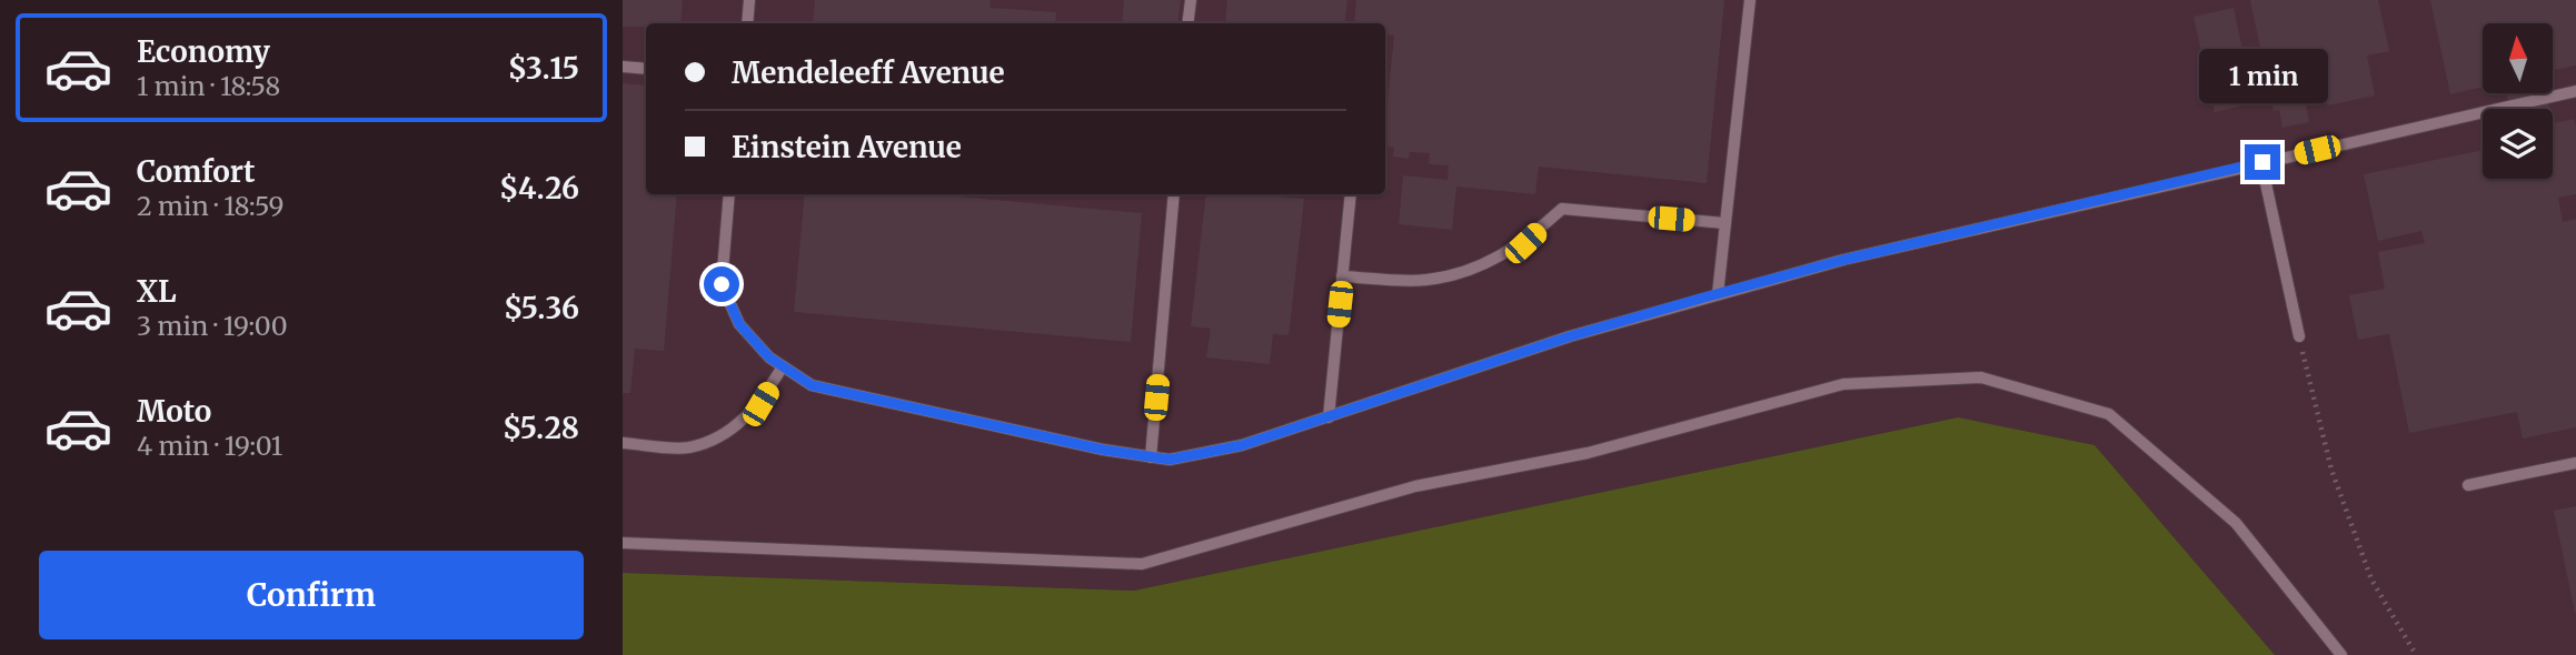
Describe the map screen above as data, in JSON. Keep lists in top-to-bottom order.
{
  "north": "top",
  "page": {
    "list": [
      {
        "name": "Economy",
        "note": "1 min · 18:58",
        "value": "$3.15"
      },
      {
        "name": "Comfort",
        "note": "2 min · 18:59",
        "value": "$4.26"
      },
      {
        "name": "XL",
        "note": "3 min · 19:00",
        "value": "$5.36"
      },
      {
        "name": "Moto",
        "note": "4 min · 19:01",
        "value": "$5.28"
      }
    ],
    "banner": ["Mendeleeff Avenue", "Einstein Avenue"],
    "bubble": "1 min",
    "buttons": "Confirm"
  }
}
